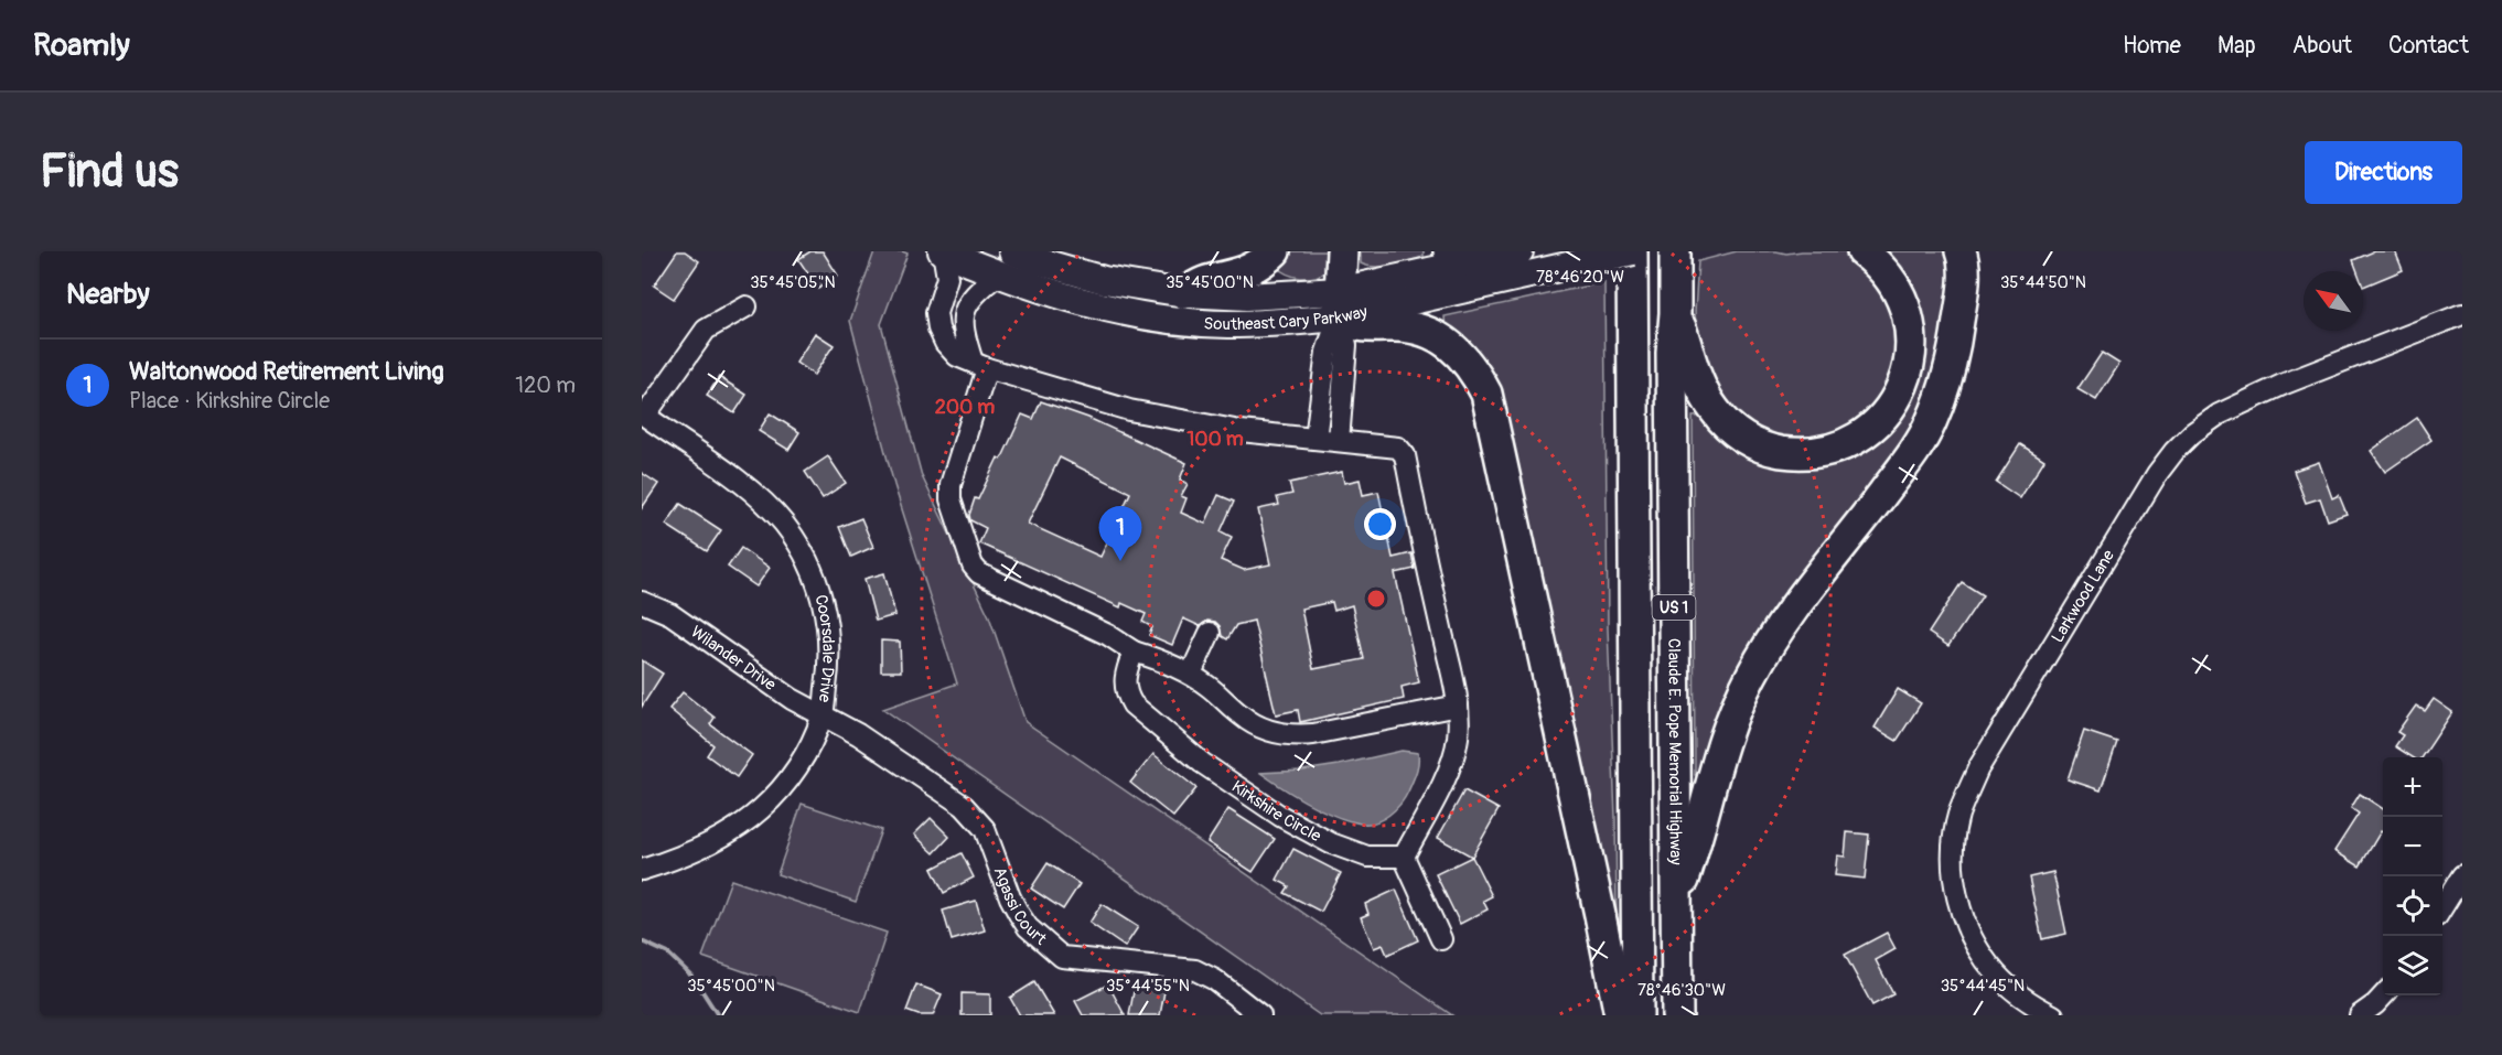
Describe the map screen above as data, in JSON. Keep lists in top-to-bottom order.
{
  "streets": {
    "highway": ["US 1", "Claude E. Pope Memorial Highway"],
    "main road": ["Southeast Cary Parkway"],
    "street": [
      "Larkwood Lane",
      "Coorsdale Drive",
      "Wilander Drive",
      "Kirkshire Circle",
      "Agassi Court"
    ]
  },
  "crossings": [
    ["Southeast Cary Parkway", "US 1"],
    ["Coorsdale Drive", "Wilander Drive"],
    ["Coorsdale Drive", "Agassi Court"],
    ["Wilander Drive", "Agassi Court"]
  ],
  "north": "top left",
  "page": {
    "header": "Roamly",
    "nav": [
      "Home",
      "Map",
      "About",
      "Contact"
    ],
    "buttons": "Directions",
    "title": "Find us",
    "heading": "Nearby",
    "list": [
      {
        "mark": "1",
        "name": "Waltonwood Retirement Living",
        "note": "Place · Kirkshire Circle",
        "value": "120 m"
      }
    ],
    "pins": "1",
    "map_buttons": ["+", "−"]
  },
  "coordinates": [
    "78°46'20\"W",
    "35°44'50\"N",
    "35°45'05\"N",
    "35°45'00\"N",
    "35°44'55\"N",
    "35°44'45\"N",
    "78°46'30\"W"
  ],
  "rings": ["200 m", "100 m"]
}
